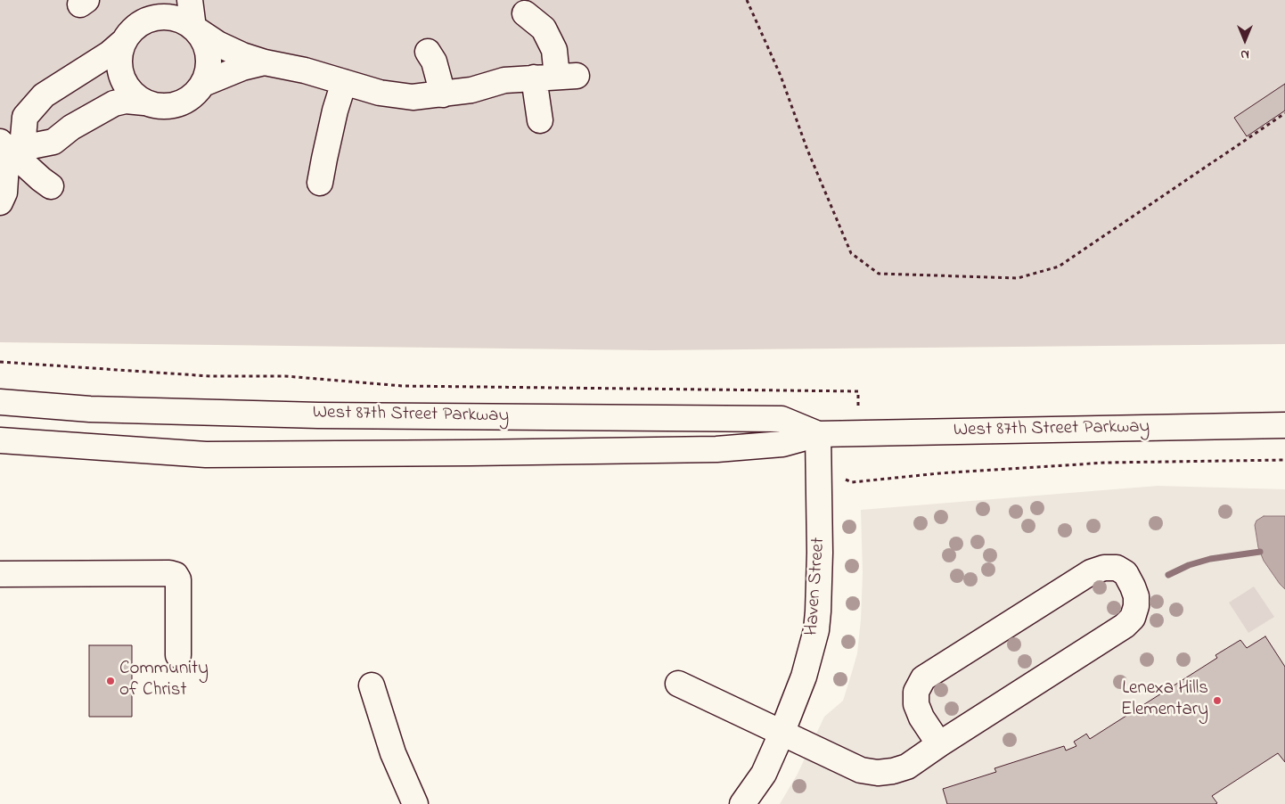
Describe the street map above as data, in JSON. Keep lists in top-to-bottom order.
{
  "streets": {
    "main road": ["West 87th Street Parkway", "Haven Street"]
  },
  "crossings": [
    ["West 87th Street Parkway", "Haven Street"]
  ],
  "places": ["Community of Christ", "Lenexa Hills Elementary"],
  "north": "bottom"
}
